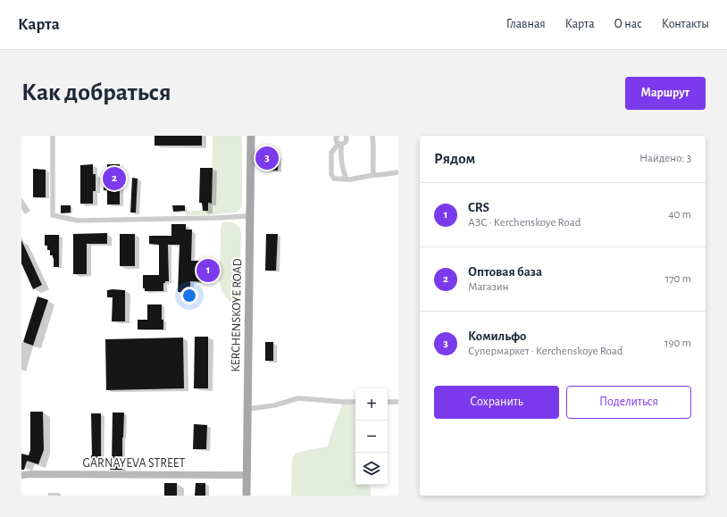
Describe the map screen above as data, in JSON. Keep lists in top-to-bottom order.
{
  "streets": {
    "main road": ["KERCHENSKOYE ROAD"],
    "street": ["GARNAYEVA STREET"]
  },
  "crossings": [
    ["KERCHENSKOYE ROAD", "GARNAYEVA STREET"]
  ],
  "page": {
    "header": "Карта",
    "nav": [
      "Главная",
      "Карта",
      "О нас",
      "Контакты"
    ],
    "buttons": [
      "Маршрут",
      ["Сохранить", "Поделиться"]
    ],
    "title": "Как добраться",
    "heading": ["Рядом", "Найдено: 3"],
    "pins": ["3", "2", "1"],
    "list": [
      {
        "mark": "1",
        "name": "CRS",
        "note": "АЗС · Kerchenskoye Road",
        "value": "40 m"
      },
      {
        "mark": "2",
        "name": "Оптовая база",
        "note": "Магазин",
        "value": "170 m"
      },
      {
        "mark": "3",
        "name": "Комильфо",
        "note": "Супермаркет · Kerchenskoye Road",
        "value": "190 m"
      }
    ],
    "map_buttons": ["+", "−"]
  }
}
